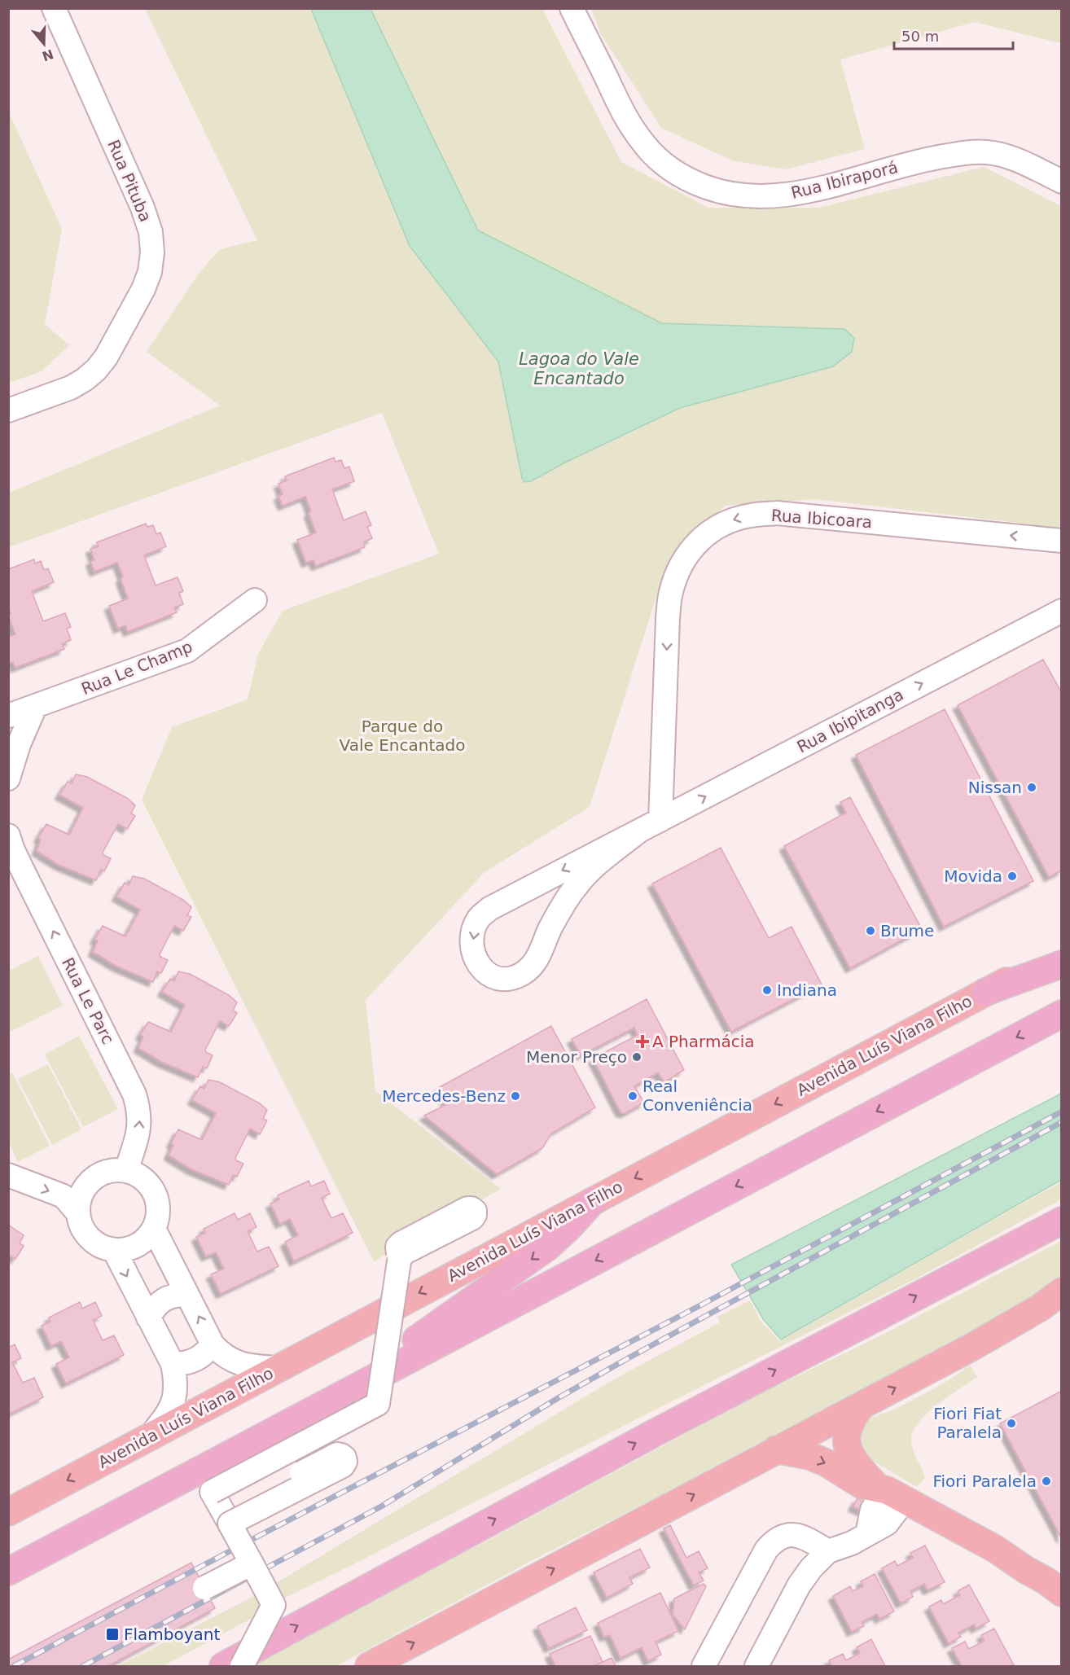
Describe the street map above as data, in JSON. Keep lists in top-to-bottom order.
{
  "streets": {
    "main road": ["Avenida Luís Viana Filho"],
    "street": [
      "Rua Ibiraporá",
      "Rua Pituba",
      "Rua Ibicoara",
      "Rua Le Champ",
      "Rua Ibipitanga",
      "Rua Le Parc"
    ]
  },
  "crossings": [
    ["Rua Ibicoara", "Rua Ibipitanga"]
  ],
  "one_way": ["Rua Le Parc", "Avenida Luís Viana Filho"],
  "water": ["Lagoa do Vale Encantado"],
  "parks": ["Parque do Vale Encantado"],
  "places": {
    "other": [
      "Nissan",
      "Movida",
      "Brume",
      "Indiana",
      "Menor Preço",
      "Mercedes-Benz",
      "Real Conveniência",
      "Fiori Fiat Paralela",
      "Fiori Paralela"
    ],
    "health": ["A Pharmácia"],
    "transit": ["Flamboyant"]
  },
  "scale_bar": "50 m",
  "north": "bottom"
}
